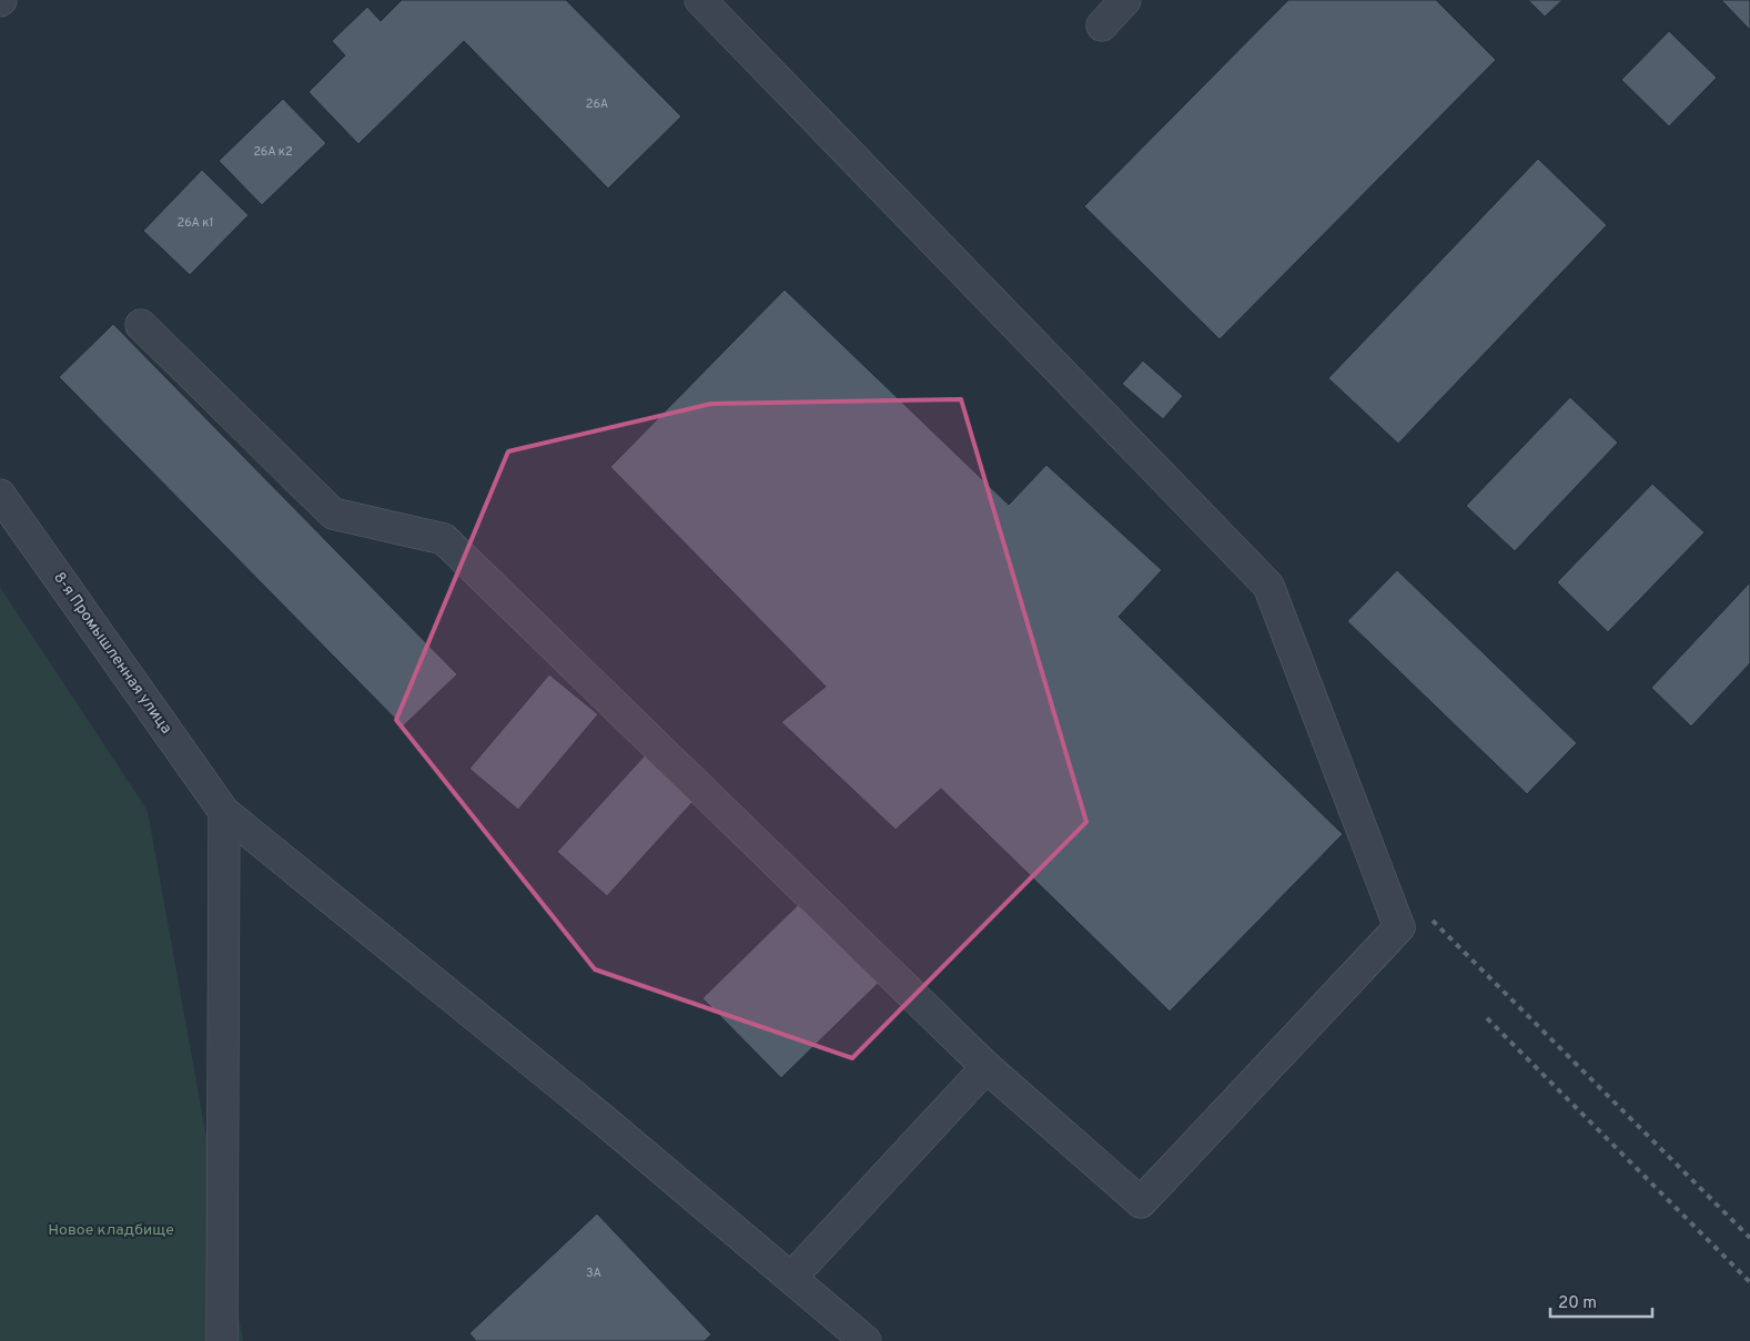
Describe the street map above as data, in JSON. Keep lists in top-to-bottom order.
{
  "streets": {
    "street": ["8-я Промышленная улица"]
  },
  "parks": ["Новое кладбище"],
  "house_numbers": [
    "26А",
    "26А к2",
    "26А к1",
    "3А"
  ],
  "scale_bar": "20 m"
}
